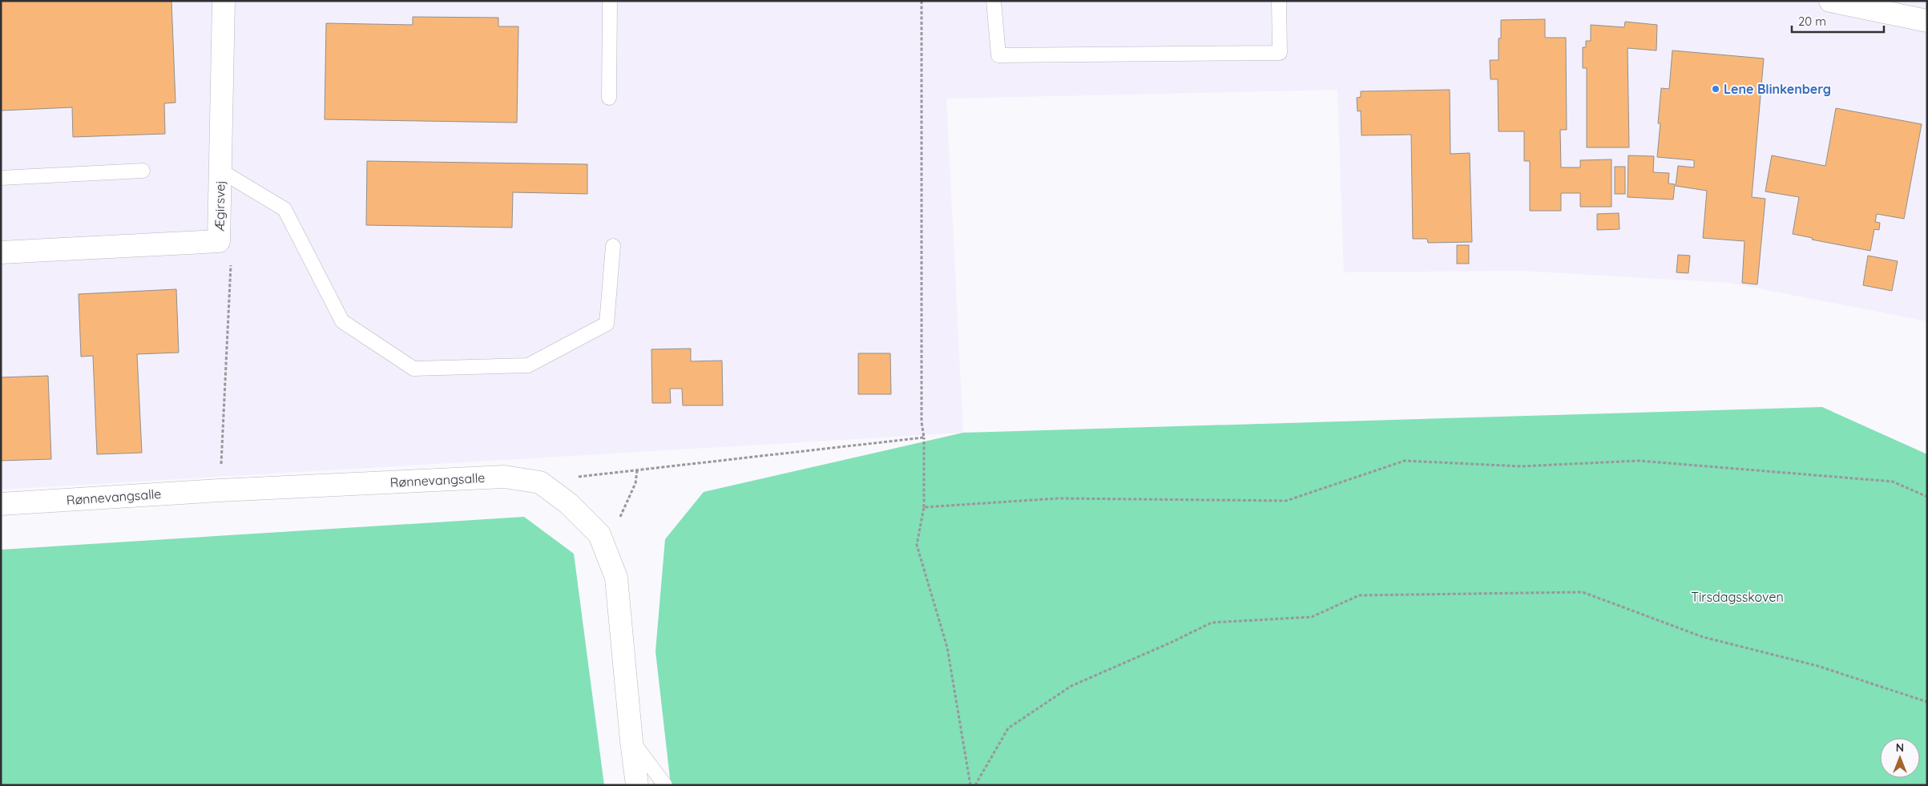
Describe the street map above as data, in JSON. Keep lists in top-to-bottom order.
{
  "streets": {
    "street": ["Ægirsvej", "Rønnevangsalle"]
  },
  "parks": ["Tirsdagsskoven"],
  "places": ["Lene Blinkenberg"],
  "scale_bar": "20 m",
  "north": "top"
}
